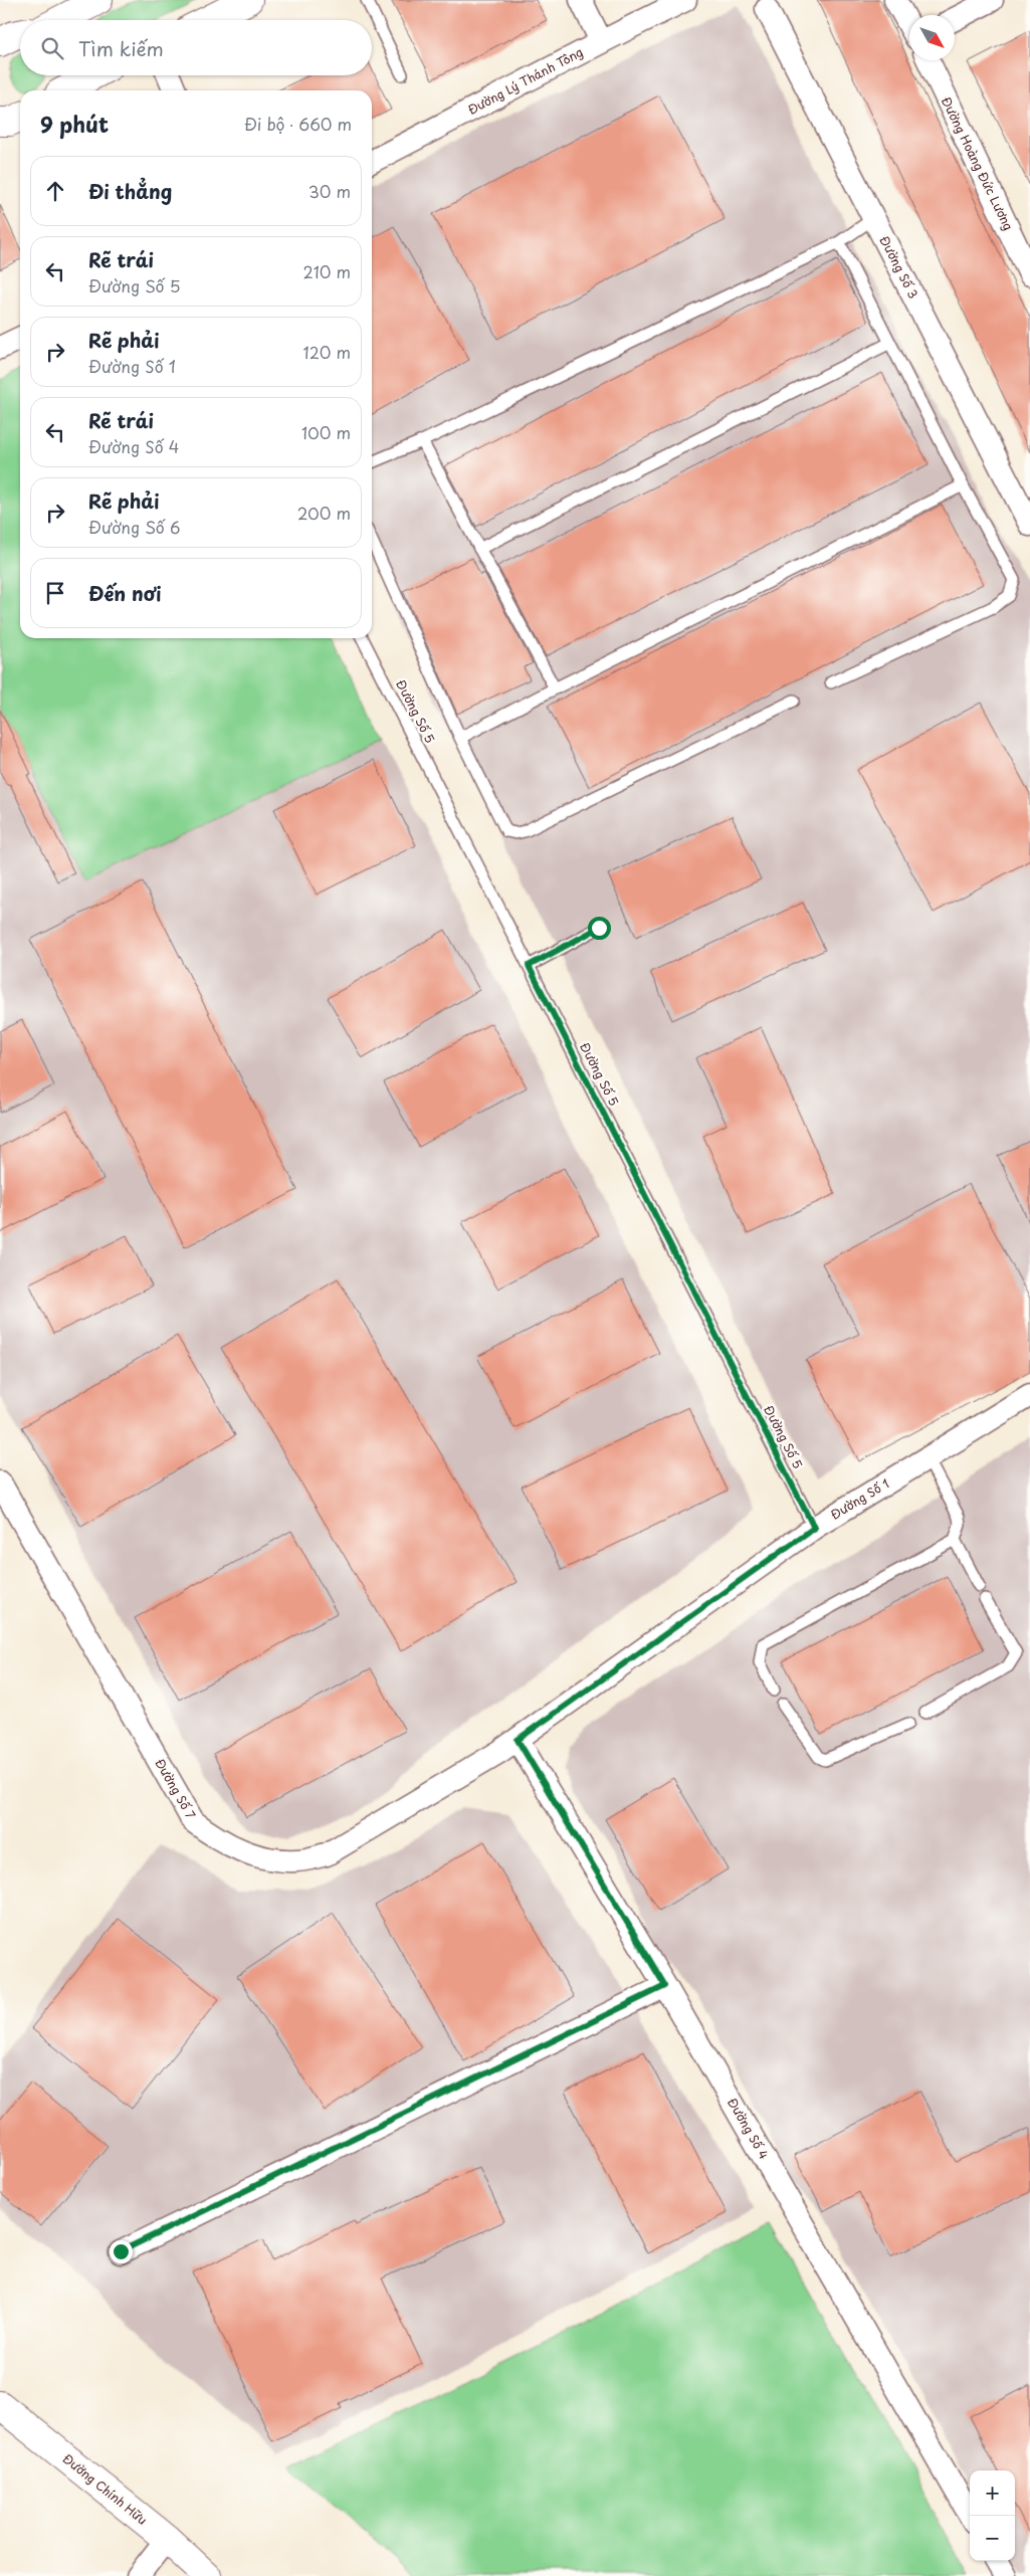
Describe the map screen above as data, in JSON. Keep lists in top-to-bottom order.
{
  "streets": {
    "main road": ["Đường Chính Hữu"],
    "street": [
      "Đường Lý Thánh Tông",
      "Đường Hoàng Đức Lương",
      "Đường Số 3",
      "Đường Số 1",
      "Đường Số 7",
      "Đường Số 4"
    ],
    "lane": ["Đường Số 5"]
  },
  "crossings": [
    ["Đường Số 5", "Đường Số 1"],
    ["Đường Số 1", "Đường Số 7"],
    ["Đường Số 1", "Đường Số 4"],
    ["Đường Số 7", "Đường Số 4"]
  ],
  "north": "bottom right",
  "page": {
    "search": "Tìm kiếm",
    "heading": ["9 phút", "Đi bộ · 660 m"],
    "list": [
      ["Đi thẳng", "30 m"],
      ["Rẽ trái", "Đường Số 5", "210 m"],
      ["Rẽ phải", "Đường Số 1", "120 m"],
      ["Rẽ trái", "Đường Số 4", "100 m"],
      ["Rẽ phải", "Đường Số 6", "200 m"],
      "Đến nơi"
    ],
    "map_buttons": ["+", "−"]
  }
}
